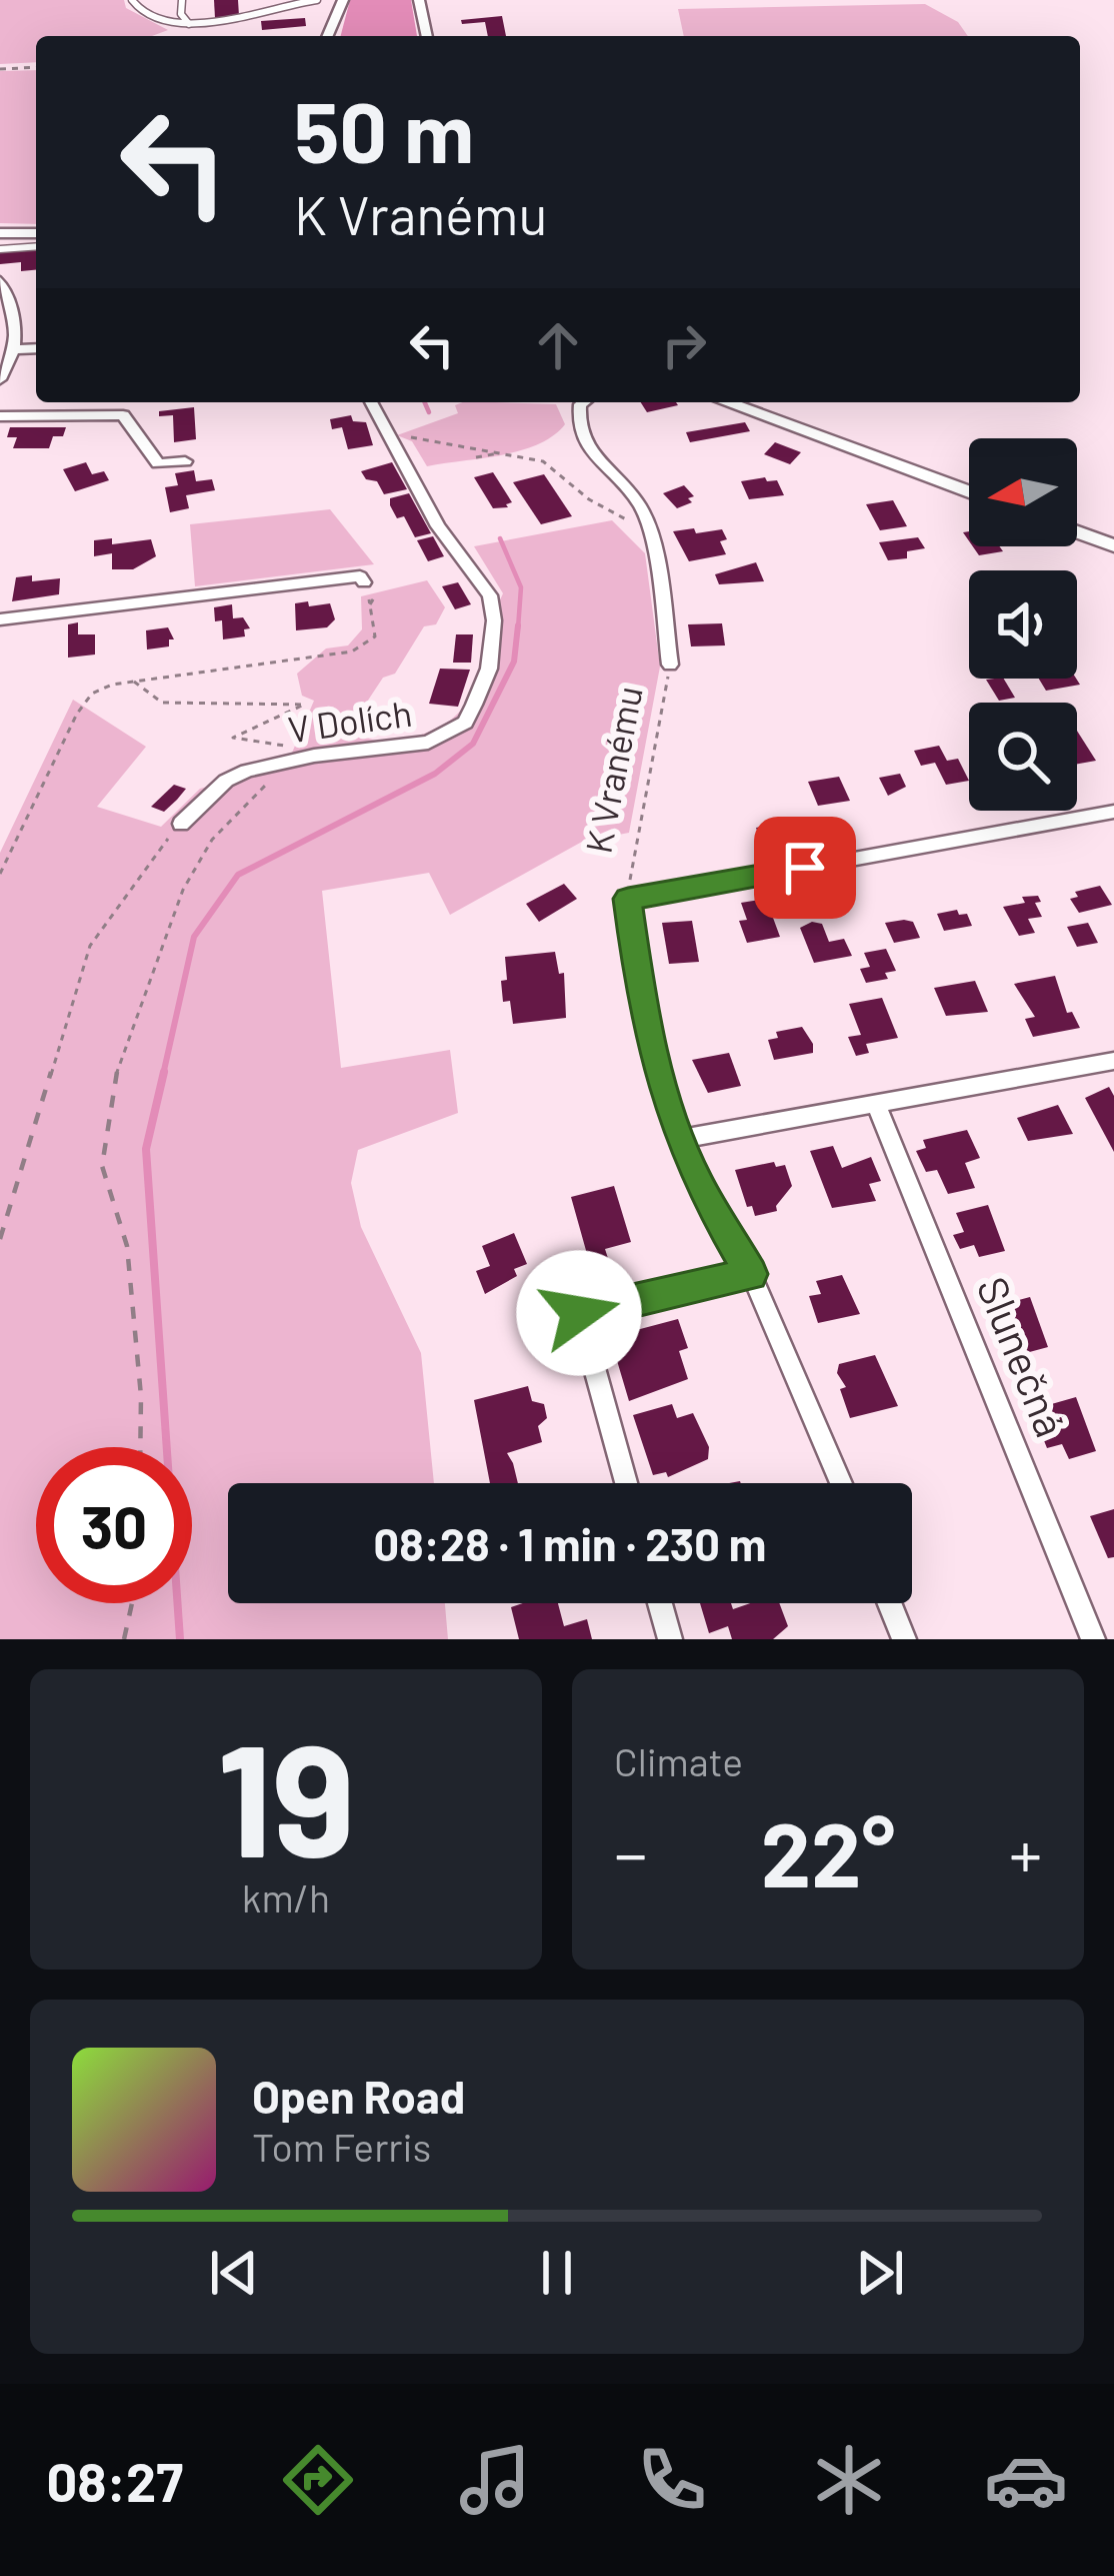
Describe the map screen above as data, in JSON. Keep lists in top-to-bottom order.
{
  "streets": {
    "street": ["V Dolích", "K Vranému", "Slunečná"]
  },
  "north": "left",
  "page": {
    "turn": ["50 m", "K Vranému"],
    "limit": "30",
    "trip": "08:28 · 1 min · 230 m",
    "tile": [
      ["19", "km/h"],
      "Climate"
    ],
    "heat": ["−", "22°", "+"],
    "song": ["Open Road", "Tom Ferris"],
    "tabs": "08:27"
  }
}
